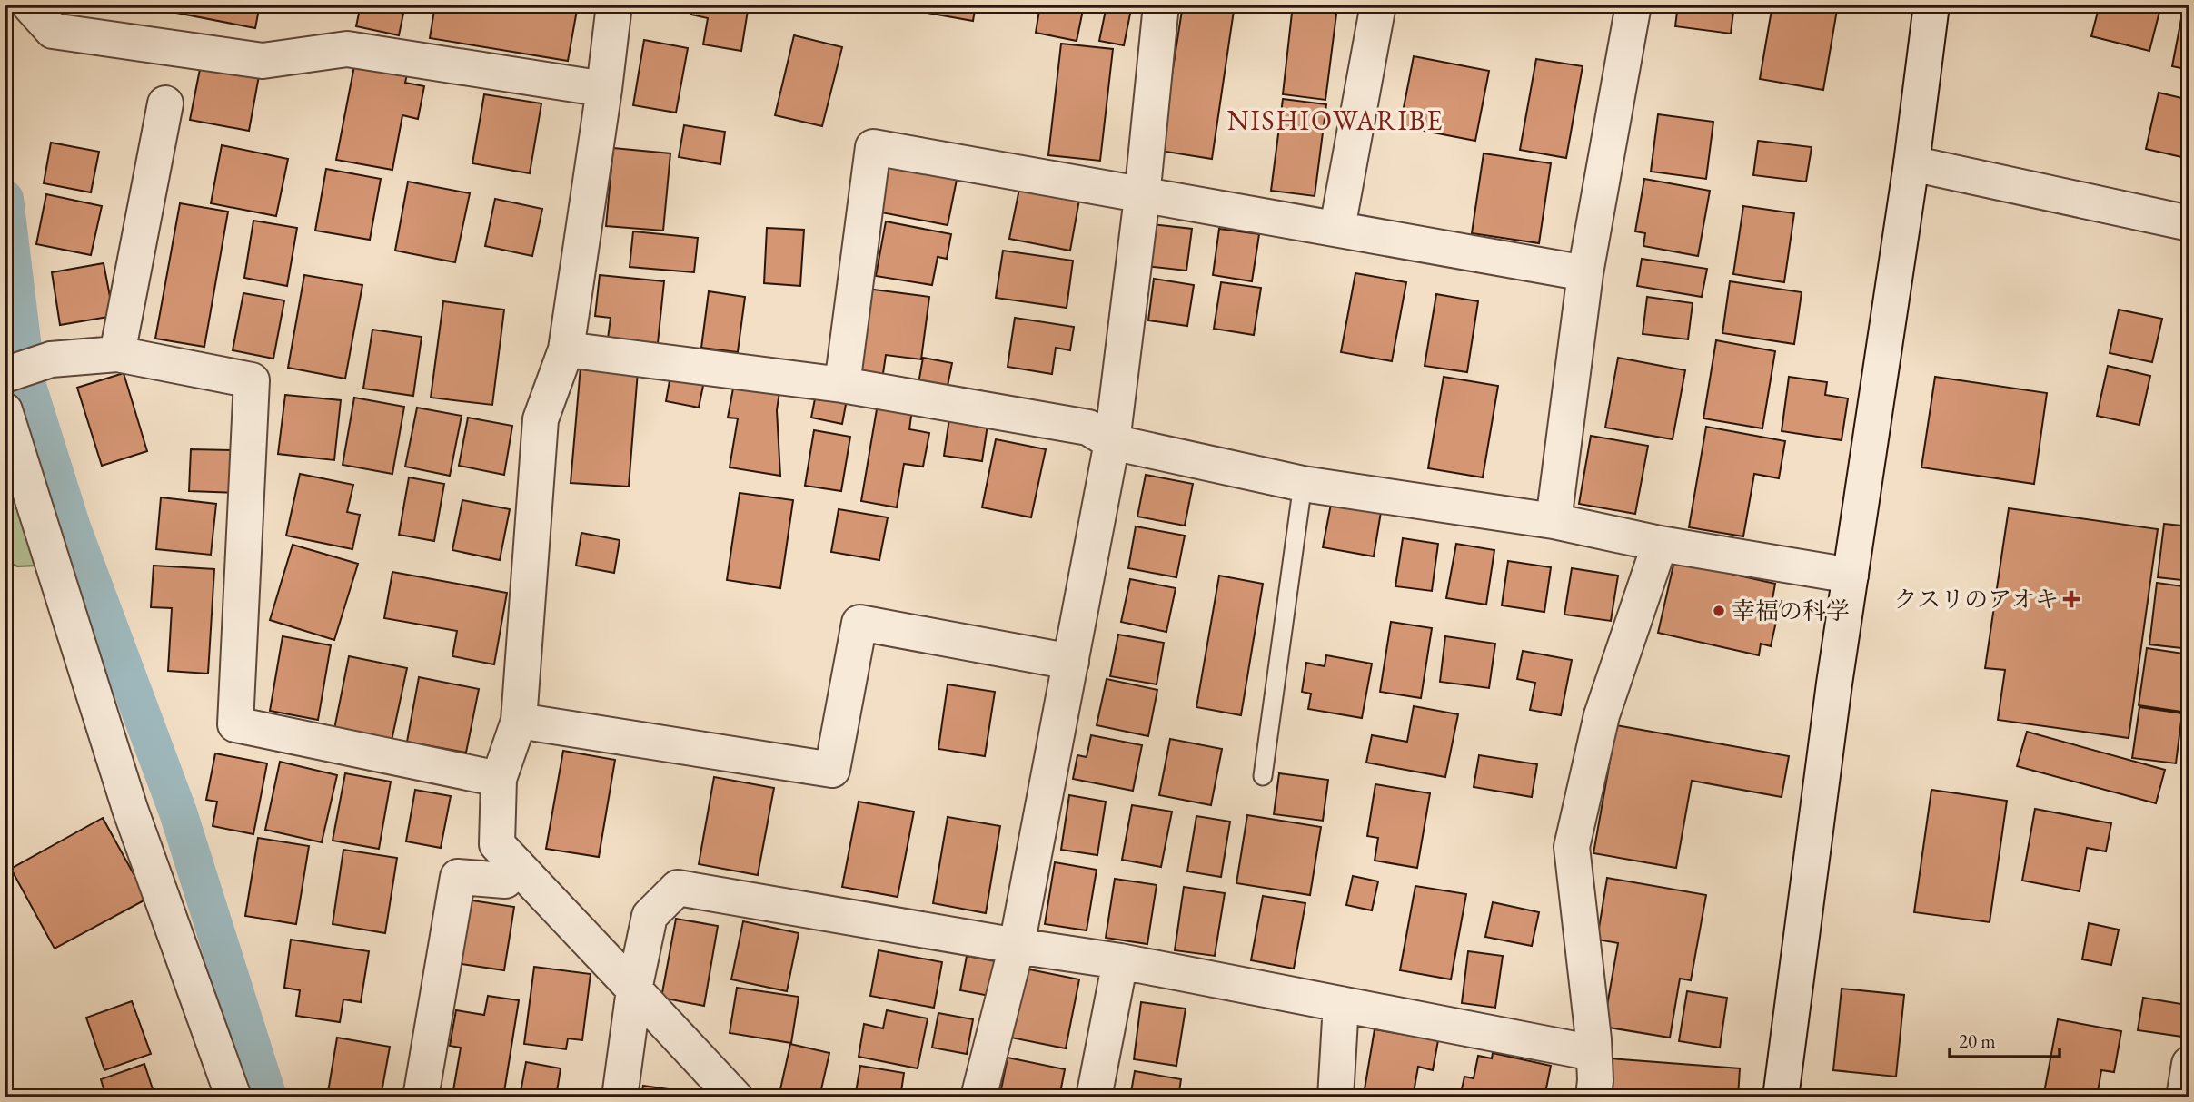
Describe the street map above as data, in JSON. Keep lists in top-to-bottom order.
{
  "districts": ["NISHIOWARIBE"],
  "places": {
    "health": ["クスリのアオキ"],
    "other": ["幸福の科学"]
  },
  "scale_bar": "20 m"
}
